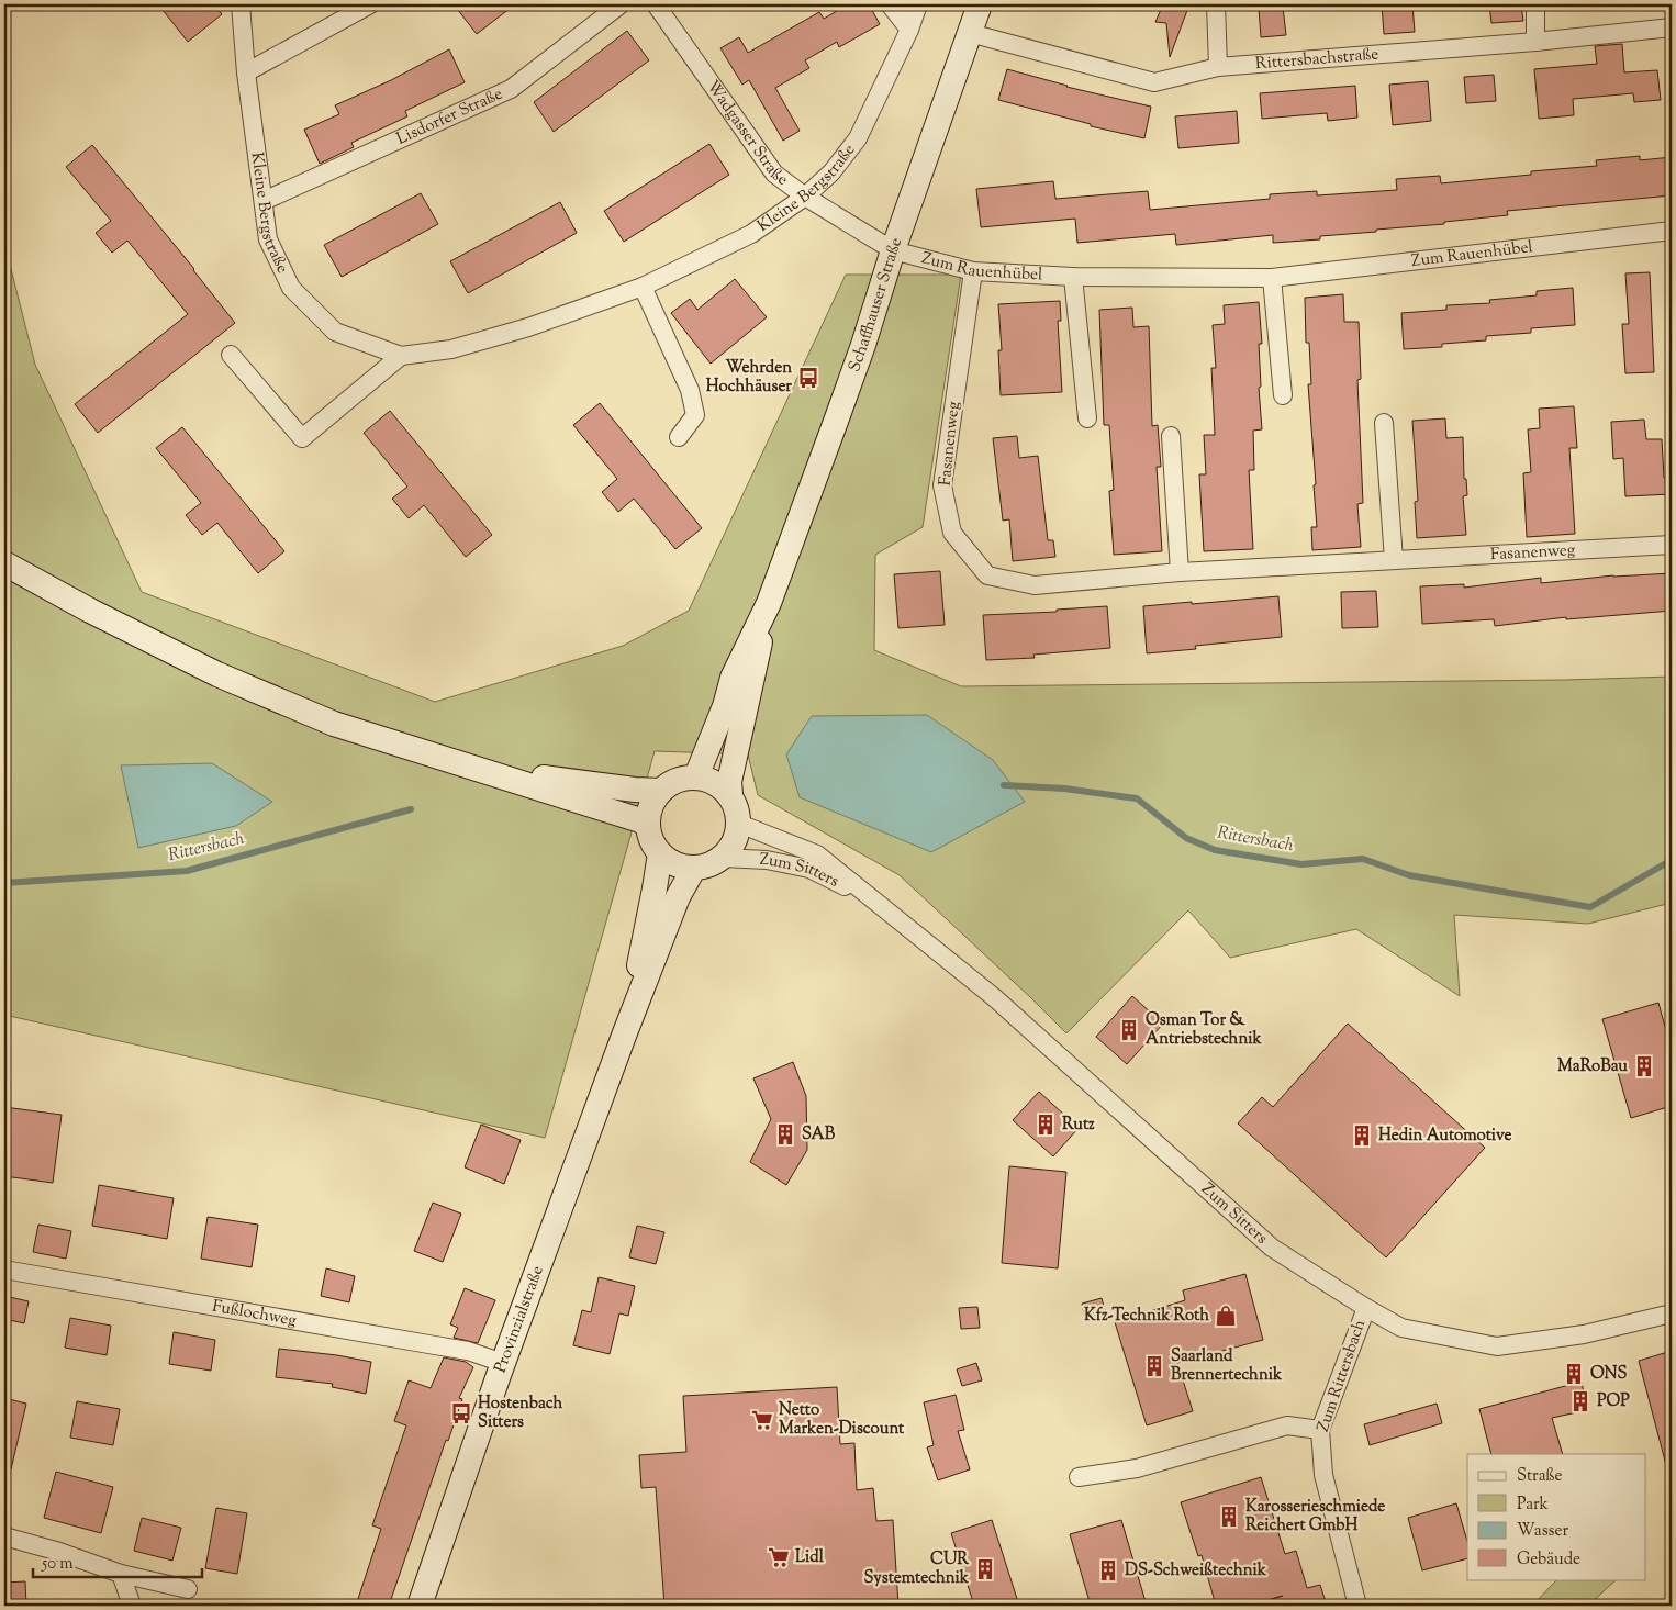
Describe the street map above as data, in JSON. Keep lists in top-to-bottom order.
{
  "streets": {
    "street": [
      "Rittersbachstraße",
      "Lisdorfer Straße",
      "Wadgasser Straße",
      "Kleine Bergstraße",
      "Zum Rauenhübel",
      "Schaffhauser Straße",
      "Fasanenweg",
      "Zum Sitters",
      "Fußlochweg",
      "Provinzialstraße",
      "Zum Rittersbach"
    ]
  },
  "crossings": [
    ["Rittersbachstraße", "Schaffhauser Straße"],
    ["Lisdorfer Straße", "Kleine Bergstraße"],
    ["Wadgasser Straße", "Kleine Bergstraße"],
    ["Wadgasser Straße", "Zum Rauenhübel"],
    ["Wadgasser Straße", "Schaffhauser Straße"],
    ["Zum Rauenhübel", "Schaffhauser Straße"],
    ["Zum Rauenhübel", "Fasanenweg"],
    ["Schaffhauser Straße", "Zum Sitters"],
    ["Schaffhauser Straße", "Provinzialstraße"],
    ["Zum Sitters", "Provinzialstraße"],
    ["Zum Sitters", "Zum Rittersbach"],
    ["Fußlochweg", "Provinzialstraße"]
  ],
  "water": ["Rittersbach"],
  "places": {
    "bus stop": ["Wehrden Hochhäuser", "Hostenbach Sitters"],
    "building": [
      "Osman Tor & Antriebstechnik",
      "MaRoBau",
      "Rutz",
      "SAB",
      "Hedin Automotive",
      "Saarland Brennertechnik",
      "ONS",
      "POP",
      "Karosserieschmiede Reichert GmbH",
      "CUR Systemtechnik",
      "DS-Schweißtechnik"
    ],
    "shop": ["Kfz-Technik Roth"],
    "supermarket": ["Netto Marken-Discount", "Lidl"]
  },
  "legend": [
    "Straße",
    "Park",
    "Wasser",
    "Gebäude"
  ],
  "scale_bar": "50 m"
}
